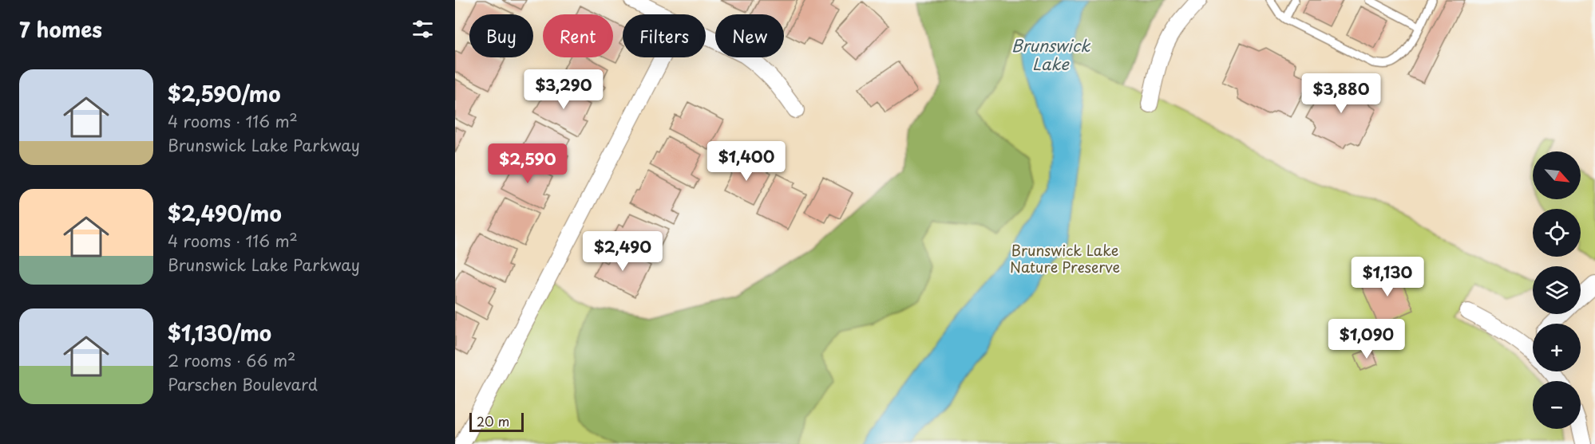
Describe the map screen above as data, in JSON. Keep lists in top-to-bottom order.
{
  "water": ["Brunswick Lake"],
  "parks": ["Brunswick Lake Nature Preserve"],
  "scale_bar": "20 m",
  "north": "bottom right",
  "page": {
    "heading": "7 homes",
    "chip": [
      "Buy",
      "Rent",
      "Filters",
      "New"
    ],
    "list": [
      {
        "name": "$2,590/mo",
        "note": "4 rooms · 116 m² · Brunswick Lake Parkway"
      },
      {
        "name": "$2,490/mo",
        "note": "4 rooms · 116 m² · Brunswick Lake Parkway"
      },
      {
        "name": "$1,130/mo",
        "note": "2 rooms · 66 m² · Parschen Boulevard"
      }
    ],
    "price": [
      "$3,290",
      "$3,880",
      "$1,400",
      "$2,590",
      "$2,490",
      "$1,130",
      "$1,090"
    ],
    "map_buttons": ["+", "−"],
    "scale": "20 m"
  }
}
